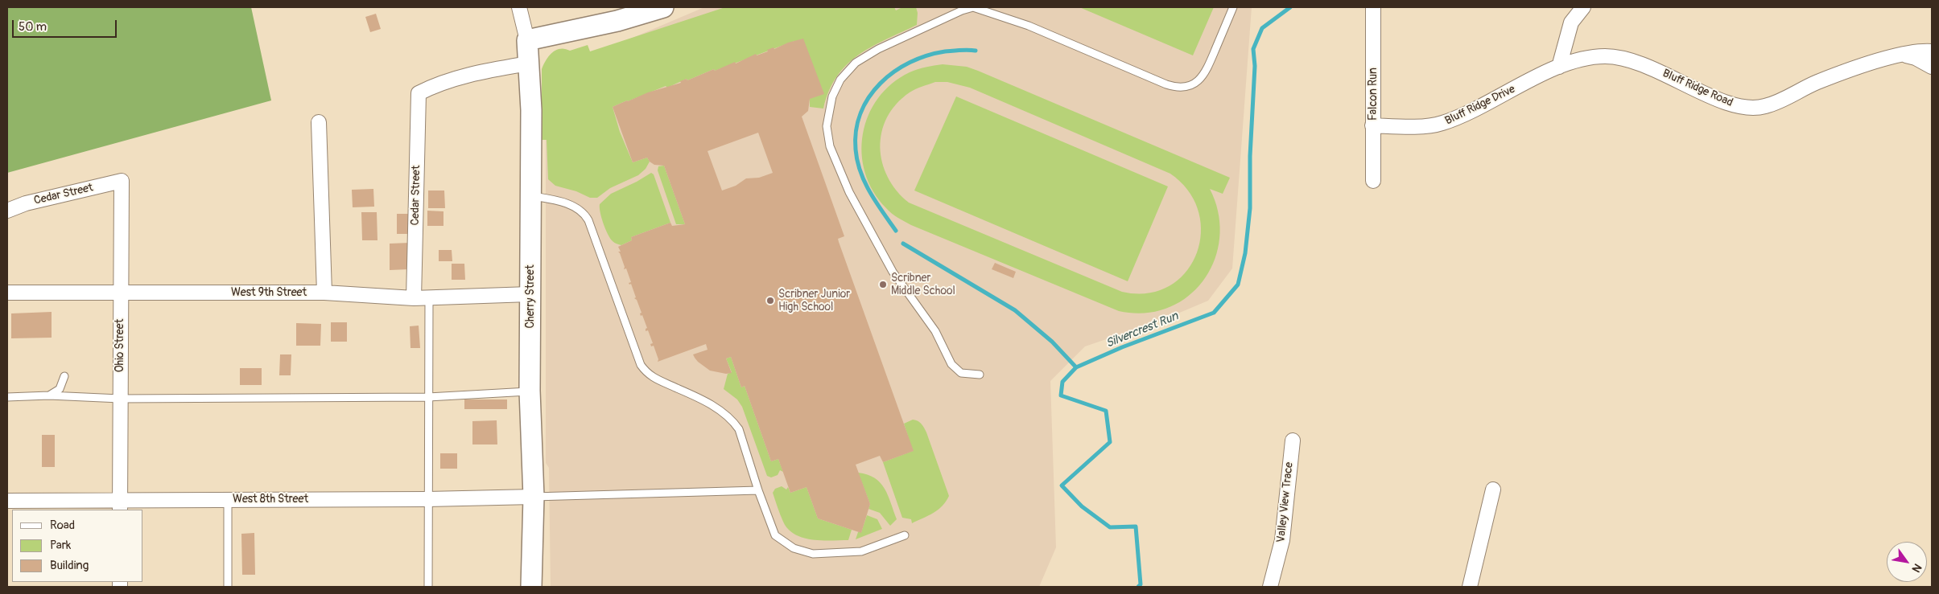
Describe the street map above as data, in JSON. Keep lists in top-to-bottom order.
{
  "streets": {
    "street": [
      "Bluff Ridge Road",
      "Falcon Run",
      "Bluff Ridge Drive",
      "Cedar Street",
      "West 9th Street",
      "Cherry Street",
      "Ohio Street",
      "West 8th Street",
      "Valley View Trace"
    ]
  },
  "crossings": [
    ["Bluff Ridge Road", "Bluff Ridge Drive"],
    ["Falcon Run", "Bluff Ridge Drive"],
    ["Cedar Street", "West 9th Street"],
    ["Cedar Street", "Cherry Street"],
    ["Cedar Street", "Ohio Street"],
    ["West 9th Street", "Cherry Street"],
    ["West 9th Street", "Ohio Street"],
    ["Cherry Street", "West 8th Street"],
    ["Ohio Street", "West 8th Street"]
  ],
  "water": ["Silvercrest Run"],
  "places": ["Scribner Middle School", "Scribner Junior High School"],
  "legend": ["Road", "Park", "Building"],
  "scale_bar": "50 m",
  "north": "bottom right"
}
